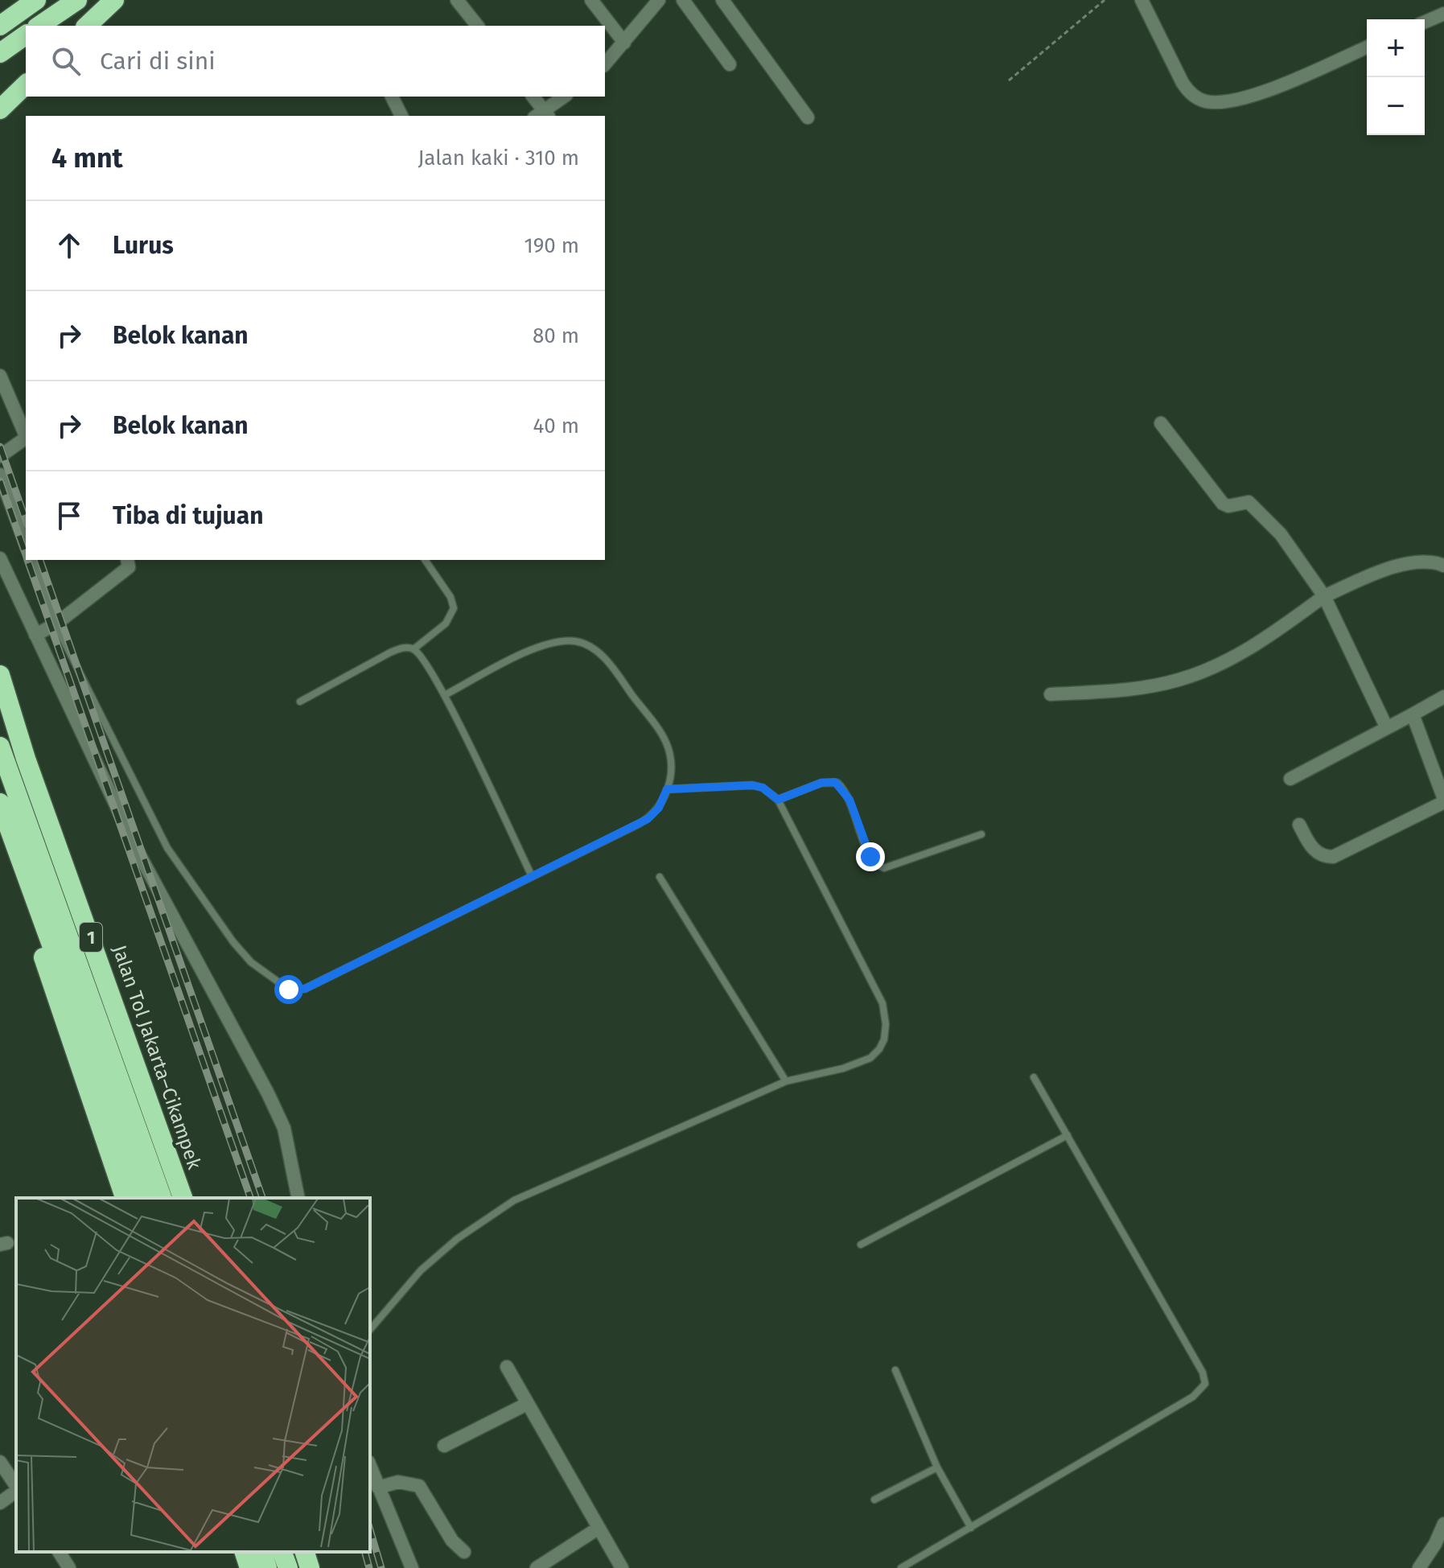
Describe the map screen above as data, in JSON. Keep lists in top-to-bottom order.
{
  "streets": {
    "highway": ["1", "Jalan Tol Jakarta–Cikampek"]
  },
  "page": {
    "map_buttons": ["+", "−"],
    "search": "Cari di sini",
    "heading": ["4 mnt", "Jalan kaki · 310 m"],
    "list": [
      ["Lurus", "190 m"],
      ["Belok kanan", "80 m"],
      ["Belok kanan", "40 m"],
      "Tiba di tujuan"
    ]
  }
}
